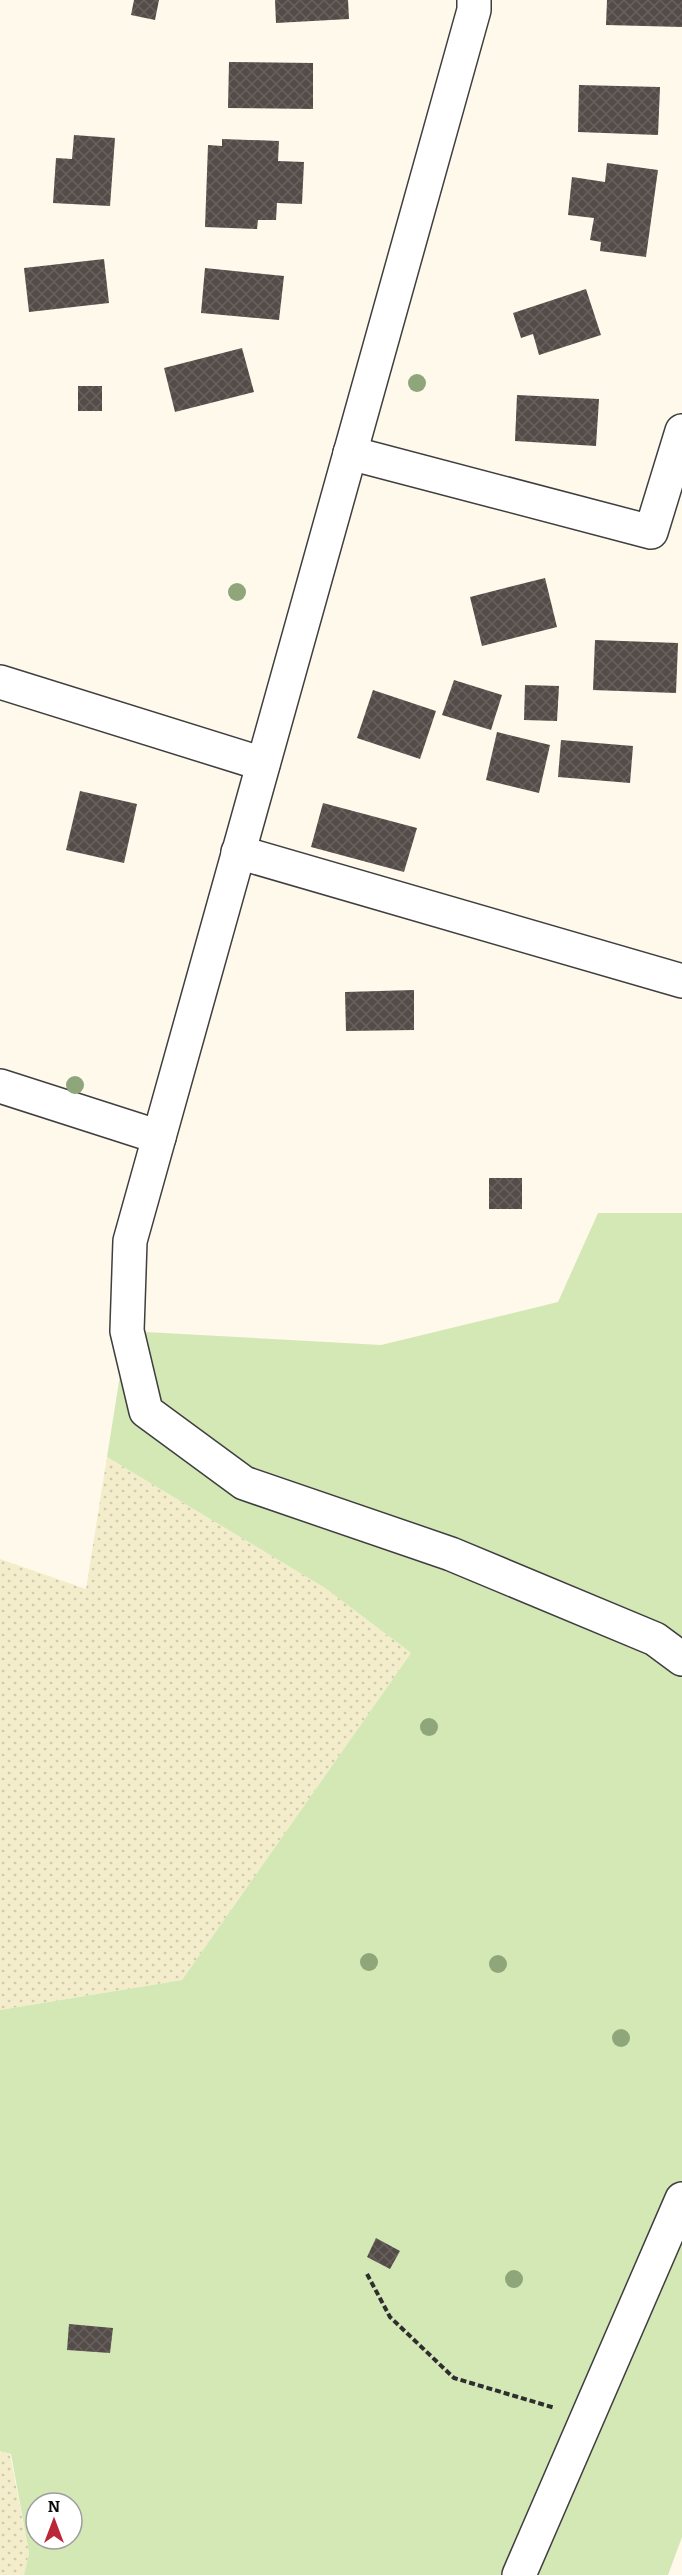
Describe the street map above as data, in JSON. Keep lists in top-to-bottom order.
{
  "north": "top"
}
